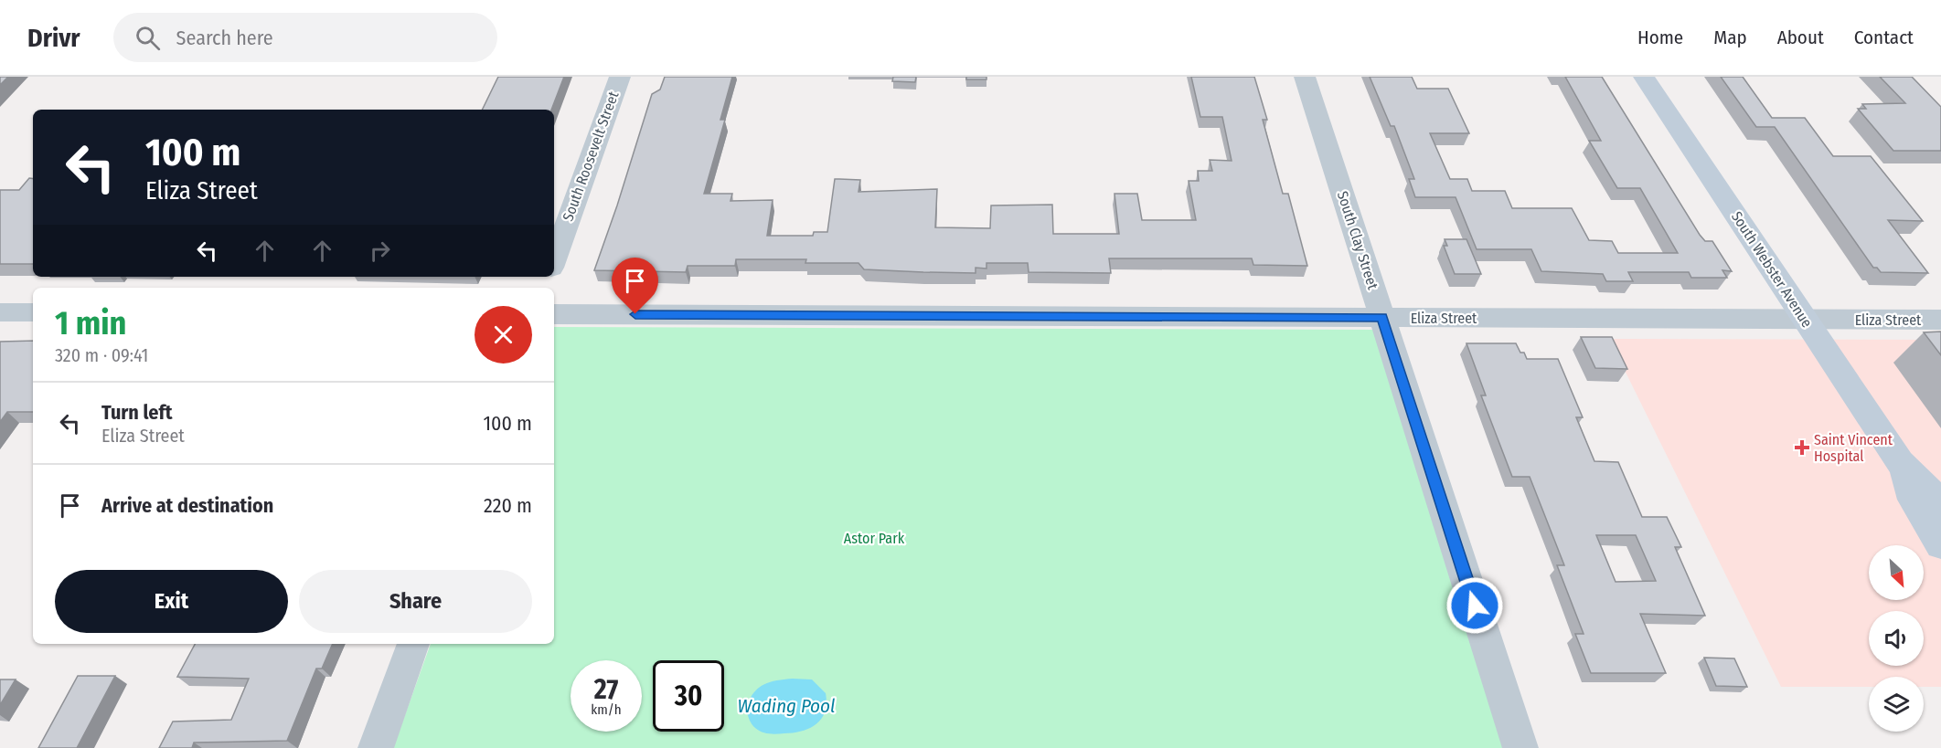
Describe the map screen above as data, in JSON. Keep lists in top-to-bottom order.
{
  "streets": {
    "main road": ["South Webster Avenue"],
    "street": ["South Roosevelt Street", "South Clay Street", "Eliza Street"]
  },
  "crossings": [
    ["South Clay Street", "Eliza Street"],
    ["South Webster Avenue", "Eliza Street"]
  ],
  "water": ["Wading Pool"],
  "parks": ["Astor Park"],
  "places": {
    "health": ["Saint Vincent Hospital"]
  },
  "north": "bottom right",
  "page": {
    "header": "Drivr",
    "search": "Search here",
    "nav": [
      "Home",
      "Map",
      "About",
      "Contact"
    ],
    "turn": ["100 m", "Eliza Street"],
    "heading": ["1 min", "320 m · 09:41"],
    "list": [
      {
        "name": "Turn left",
        "note": "Eliza Street",
        "value": "100 m"
      },
      {
        "name": "Arrive at destination",
        "value": "220 m"
      }
    ],
    "buttons": ["Exit", "Share"],
    "speed": "27 km/h",
    "limit": "30"
  }
}
